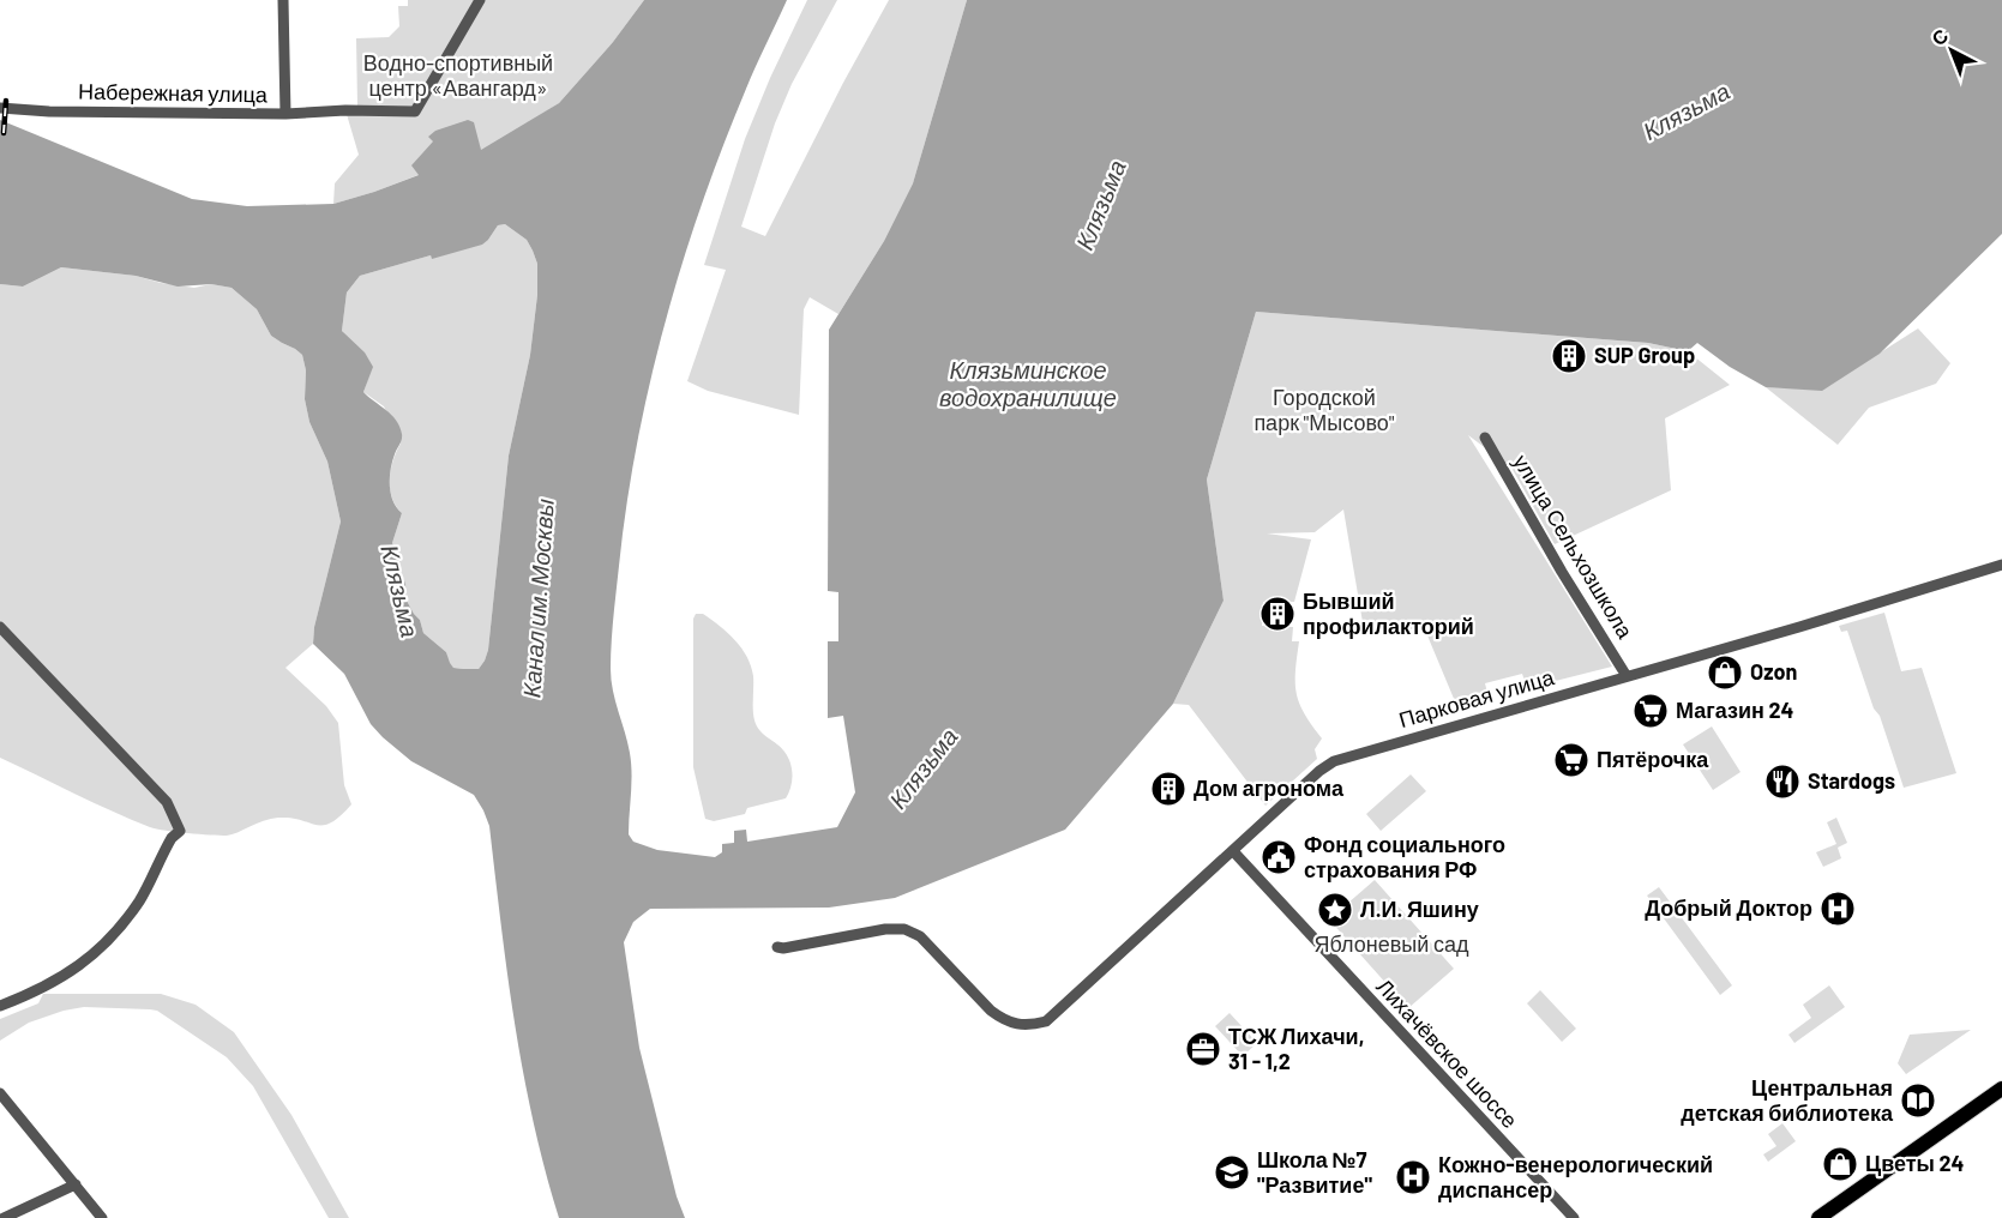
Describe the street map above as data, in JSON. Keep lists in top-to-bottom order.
{
  "streets": {
    "street": [
      "Набережная улица",
      "улица Сельхозшкола",
      "Парковая улица",
      "Лихачёвское шоссе"
    ]
  },
  "crossings": [
    ["улица Сельхозшкола", "Парковая улица"],
    ["Парковая улица", "Лихачёвское шоссе"]
  ],
  "water": ["Клязьма", "Клязьминское водохранилище", "Канал им. Москвы"],
  "parks": ["Водно-спортивный центр «Авангард»", "Городской парк \"Мысово\"", "Яблоневый сад"],
  "places": {
    "building": ["SUP Group", "Бывший профилакторий", "Дом агронома"],
    "shop": ["Ozon", "Цветы 24"],
    "supermarket": ["Магазин 24", "Пятёрочка"],
    "restaurant": ["Stardogs"],
    "public building": ["Фонд социального страхования РФ"],
    "hospital": ["Добрый Доктор", "Кожно-венерологический диспансер"],
    "place": ["Л.И. Яшину"],
    "office": ["ТСЖ Лихачи, 31 - 1,2"],
    "library": ["Центральная детская библиотека"],
    "school or university": ["Школа №7 \"Развитие\""]
  },
  "north": "top left"
}
